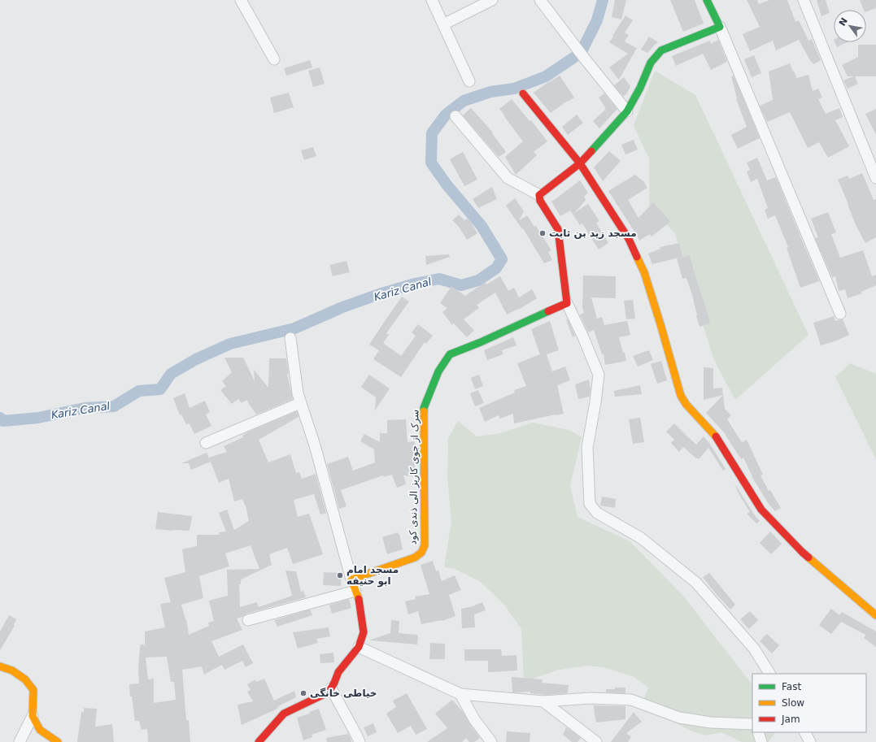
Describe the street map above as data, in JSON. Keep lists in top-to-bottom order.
{
  "streets": {
    "street": ["سرک از جوی کاریز الی ذندی کود"]
  },
  "water": ["Kariz Canal"],
  "places": ["مسجد زید بن ثابت", "مسجد امام ابو حنیفه", "خیاطی خانگی"],
  "legend": ["Fast", "Slow", "Jam"],
  "north": "top left"
}
